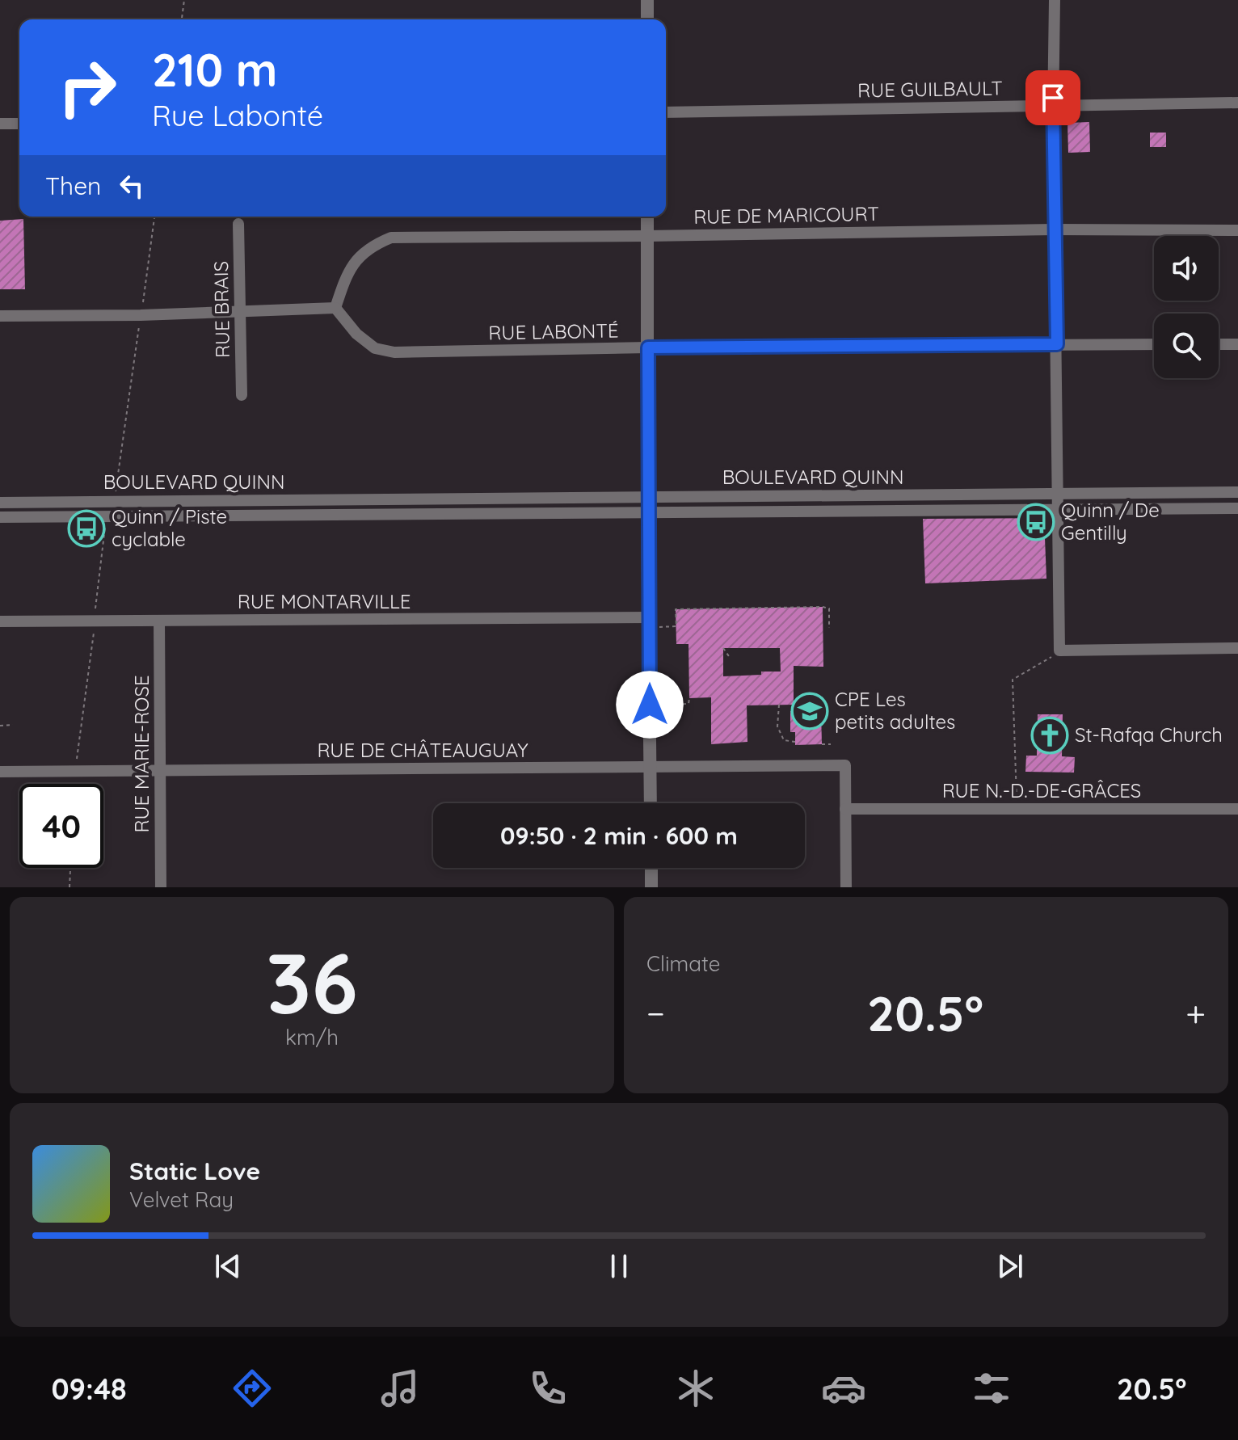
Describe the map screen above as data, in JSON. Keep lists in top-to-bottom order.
{
  "streets": {
    "street": [
      "RUE GUILBAULT",
      "RUE DE MARICOURT",
      "RUE BRAIS",
      "RUE LABONTÉ",
      "BOULEVARD QUINN",
      "RUE MONTARVILLE",
      "RUE DE CHÂTEAUGUAY",
      "RUE MARIE-ROSE",
      "RUE N.-D.-DE-GRÂCES"
    ]
  },
  "crossings": [
    ["RUE DE MARICOURT", "RUE LABONTÉ"],
    ["RUE MONTARVILLE", "RUE MARIE-ROSE"],
    ["RUE DE CHÂTEAUGUAY", "RUE MARIE-ROSE"],
    ["RUE DE CHÂTEAUGUAY", "RUE N.-D.-DE-GRÂCES"]
  ],
  "places": {
    "bus stop": ["Quinn / De Gentilly", "Quinn / Piste cyclable"],
    "school or university": ["CPE Les petits adultes"],
    "church": ["St-Rafqa Church"]
  },
  "page": {
    "turn": ["210 m", "Rue Labonté"],
    "then": "Then",
    "limit": "40",
    "trip": "09:50 · 2 min · 600 m",
    "tile": [
      ["36", "km/h"],
      "Climate"
    ],
    "heat": ["−", "20.5°", "+"],
    "song": ["Static Love", "Velvet Ray"],
    "tabs": ["09:48", "20.5°"]
  }
}
